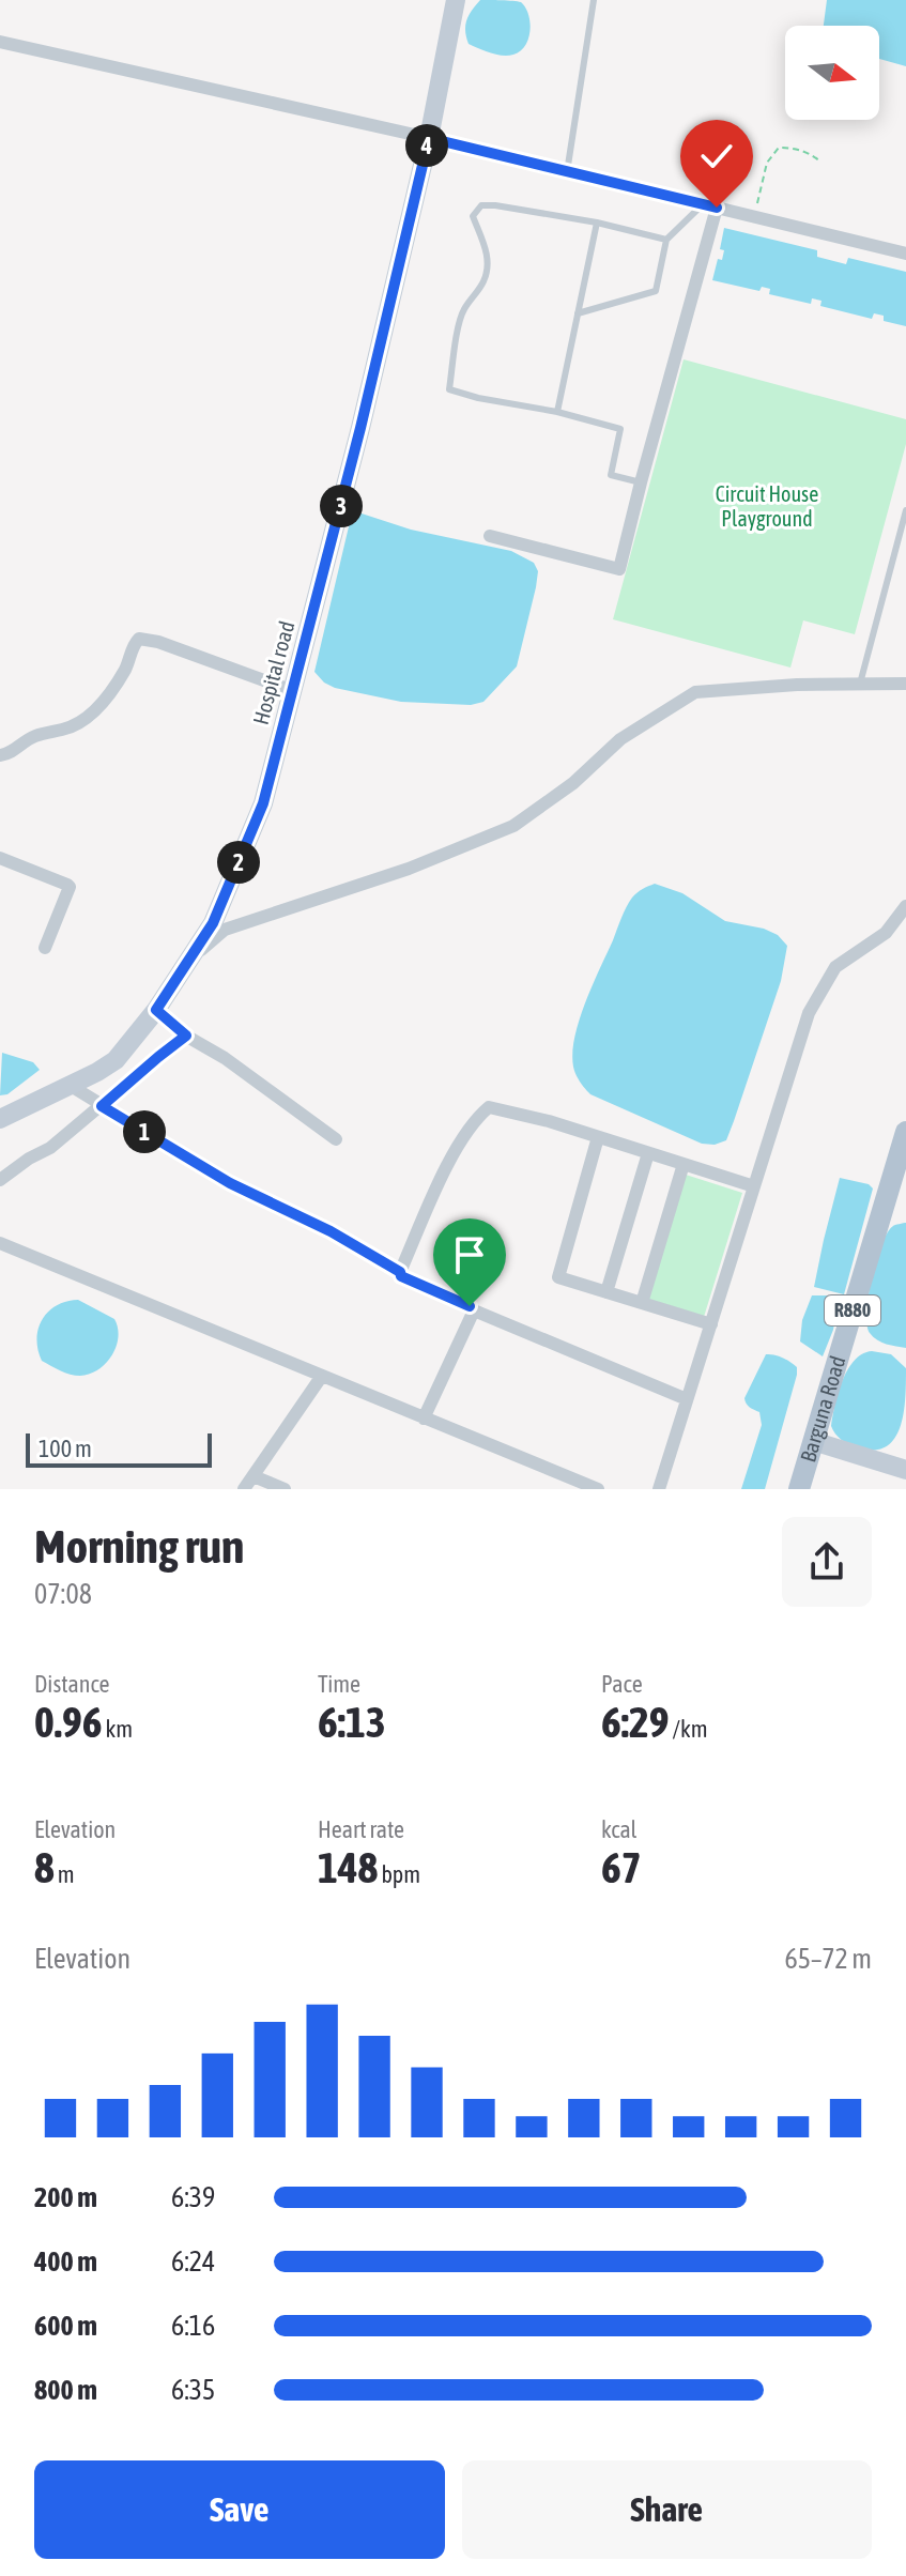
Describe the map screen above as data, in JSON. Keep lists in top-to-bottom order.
{
  "streets": {
    "main road": ["R880", "Barguna Road"],
    "street": ["Hospital road"]
  },
  "parks": ["Circuit House Playground"],
  "scale_bar": "100 m",
  "north": "right",
  "page": {
    "pins": [
      "4",
      "3",
      "2",
      "1"
    ],
    "scale": "100 m",
    "heading": ["Morning run", "07:08"],
    "stats": [
      ["Distance", "0.96 km"],
      ["Time", "6:13"],
      ["Pace", "6:29 /km"],
      ["Elevation", "8 m"],
      ["Heart rate", "148 bpm"],
      ["kcal", "67"]
    ],
    "chart": ["Elevation", "65–72 m"],
    "list": [
      {
        "name": "200 m",
        "note": "6:39"
      },
      {
        "name": "400 m",
        "note": "6:24"
      },
      {
        "name": "600 m",
        "note": "6:16"
      },
      {
        "name": "800 m",
        "note": "6:35"
      }
    ],
    "buttons": ["Save", "Share"]
  }
}
